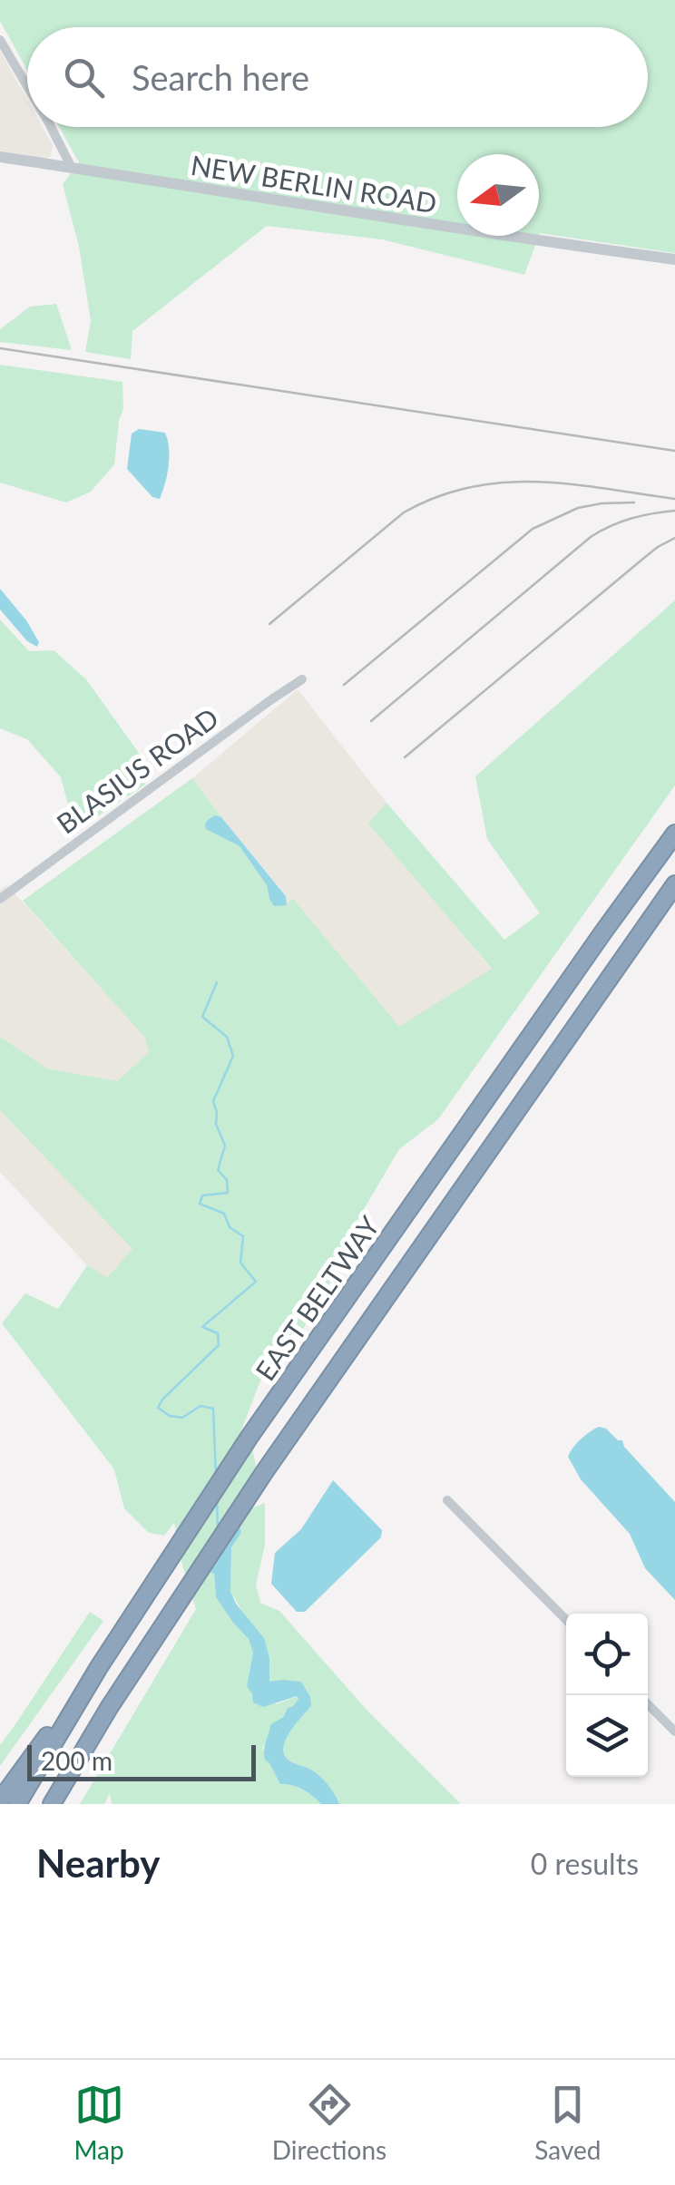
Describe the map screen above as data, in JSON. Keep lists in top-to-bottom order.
{
  "streets": {
    "highway": ["EAST BELTWAY"],
    "street": ["NEW BERLIN ROAD", "BLASIUS ROAD"]
  },
  "scale_bar": "200 m",
  "north": "left",
  "page": {
    "search": "Search here",
    "scale": "200 m",
    "heading": ["Nearby", "0 results"],
    "nav": ["Map", "Directions", "Saved"]
  }
}
